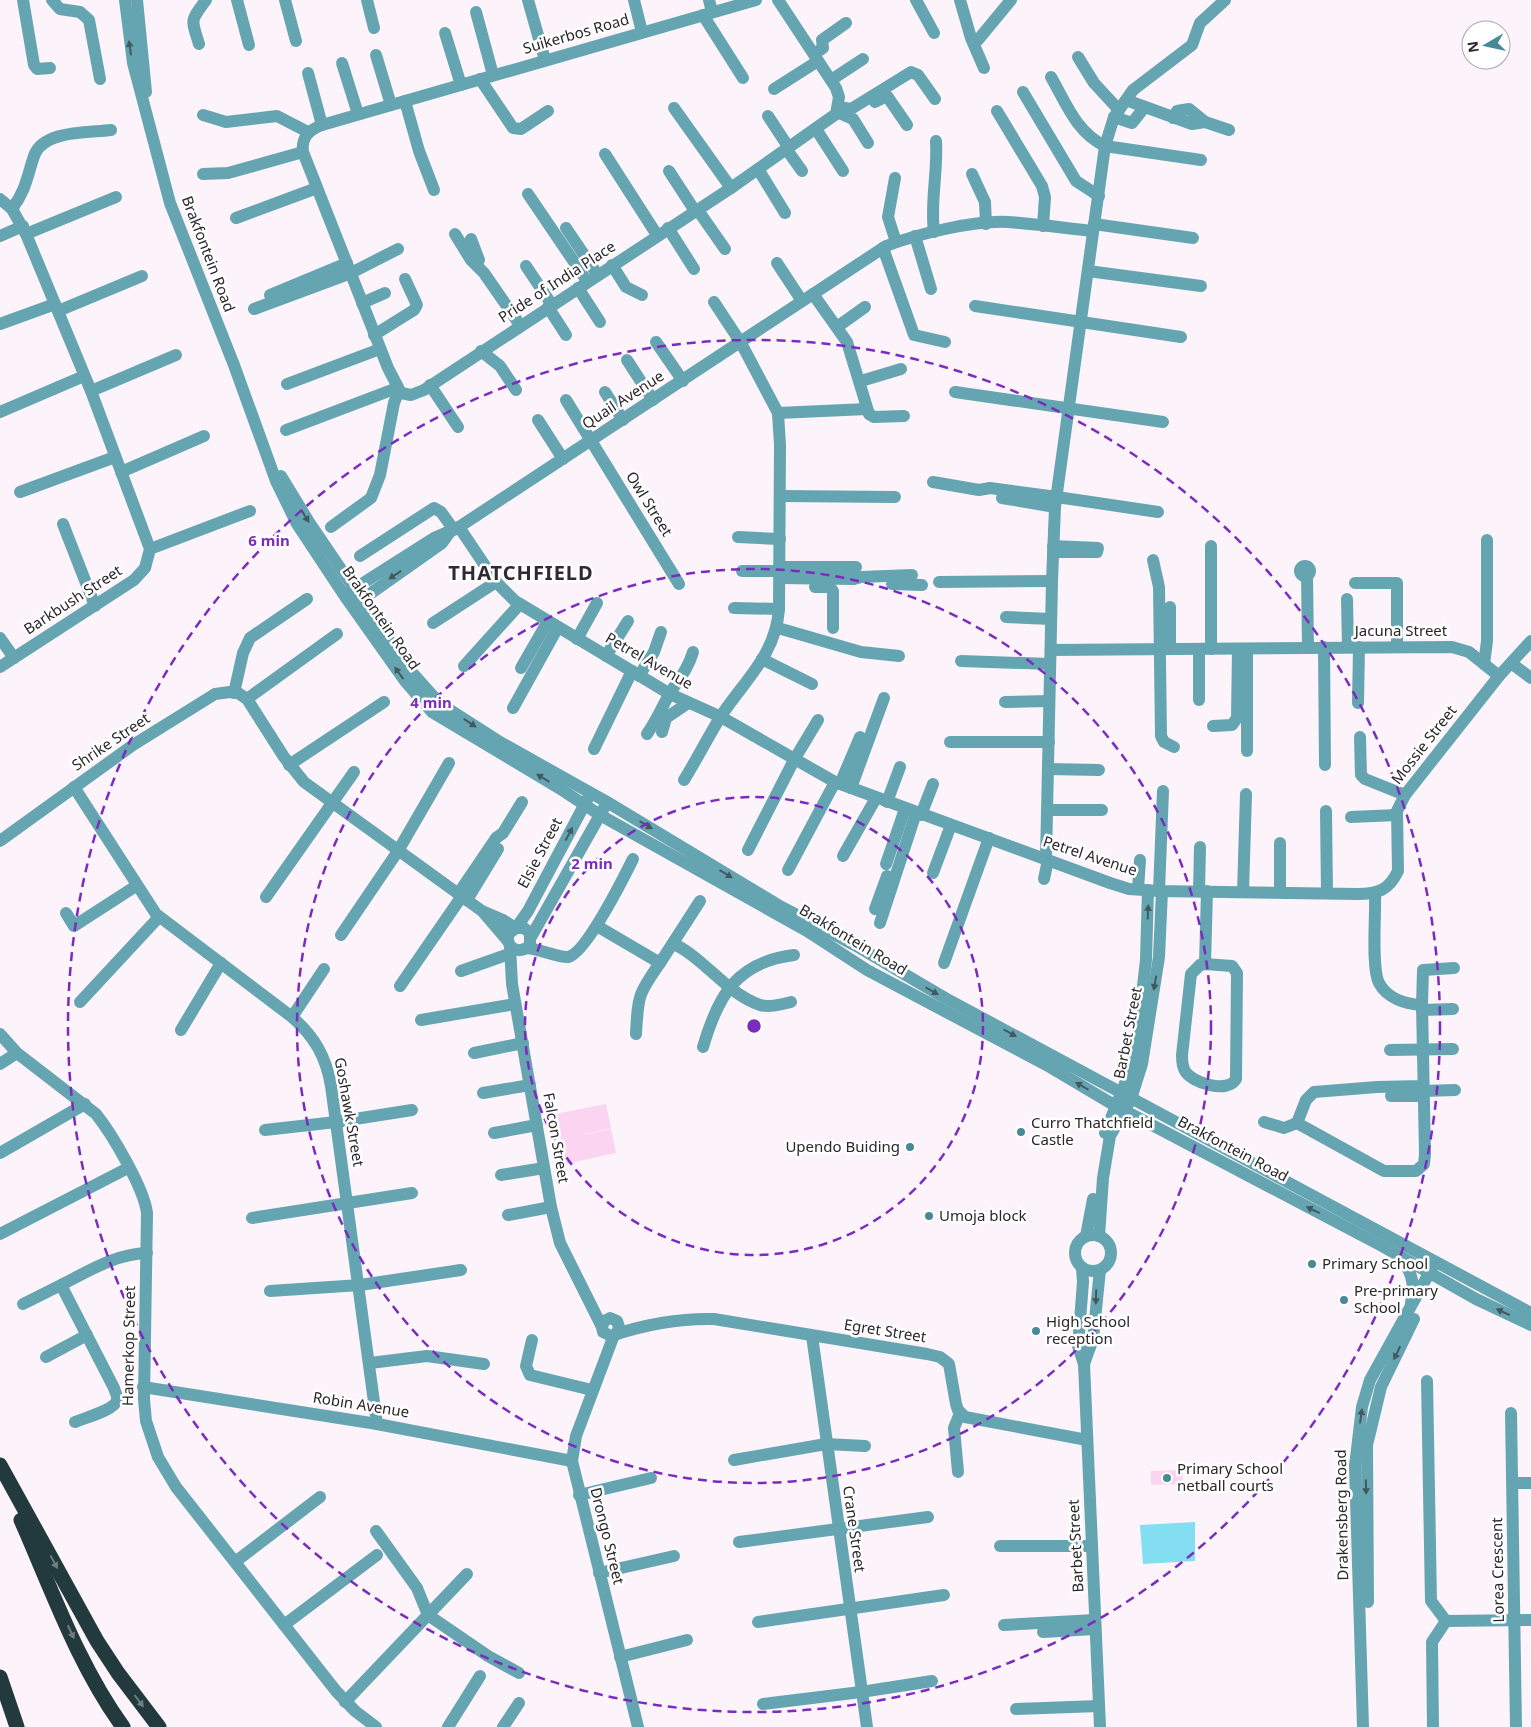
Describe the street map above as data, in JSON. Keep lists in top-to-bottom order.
{
  "streets": {
    "street": [
      "Suikerbos Road",
      "Brakfontein Road",
      "Pride of India Place",
      "Quail Avenue",
      "Owl Street",
      "Barkbush Street",
      "Jacuna Street",
      "Petrel Avenue",
      "Shrike Street",
      "Mossie Street",
      "Elsie Street",
      "Barbet Street",
      "Goshawk Street",
      "Falcon Street",
      "Egret Street",
      "Hamerkop Street",
      "Robin Avenue",
      "Drakensberg Road",
      "Crane Street",
      "Drongo Street",
      "Lorea Crescent"
    ]
  },
  "crossings": [
    ["Brakfontein Road", "Quail Avenue"],
    ["Brakfontein Road", "Elsie Street"],
    ["Brakfontein Road", "Barbet Street"],
    ["Brakfontein Road", "Drakensberg Road"],
    ["Quail Avenue", "Owl Street"],
    ["Quail Avenue", "Petrel Avenue"],
    ["Jacuna Street", "Mossie Street"],
    ["Petrel Avenue", "Mossie Street"],
    ["Petrel Avenue", "Barbet Street"],
    ["Shrike Street", "Goshawk Street"],
    ["Elsie Street", "Falcon Street"],
    ["Goshawk Street", "Robin Avenue"],
    ["Falcon Street", "Egret Street"],
    ["Falcon Street", "Drongo Street"],
    ["Egret Street", "Crane Street"],
    ["Egret Street", "Drongo Street"],
    ["Hamerkop Street", "Robin Avenue"],
    ["Robin Avenue", "Drongo Street"]
  ],
  "districts": ["THATCHFIELD"],
  "places": [
    "Curro Thatchfield Castle",
    "Upendo Buiding",
    "Umoja block",
    "Primary School",
    "Pre-primary School",
    "High School reception",
    "Primary School netball courts"
  ],
  "north": "left",
  "rings": ["6 min", "4 min", "2 min"]
}
